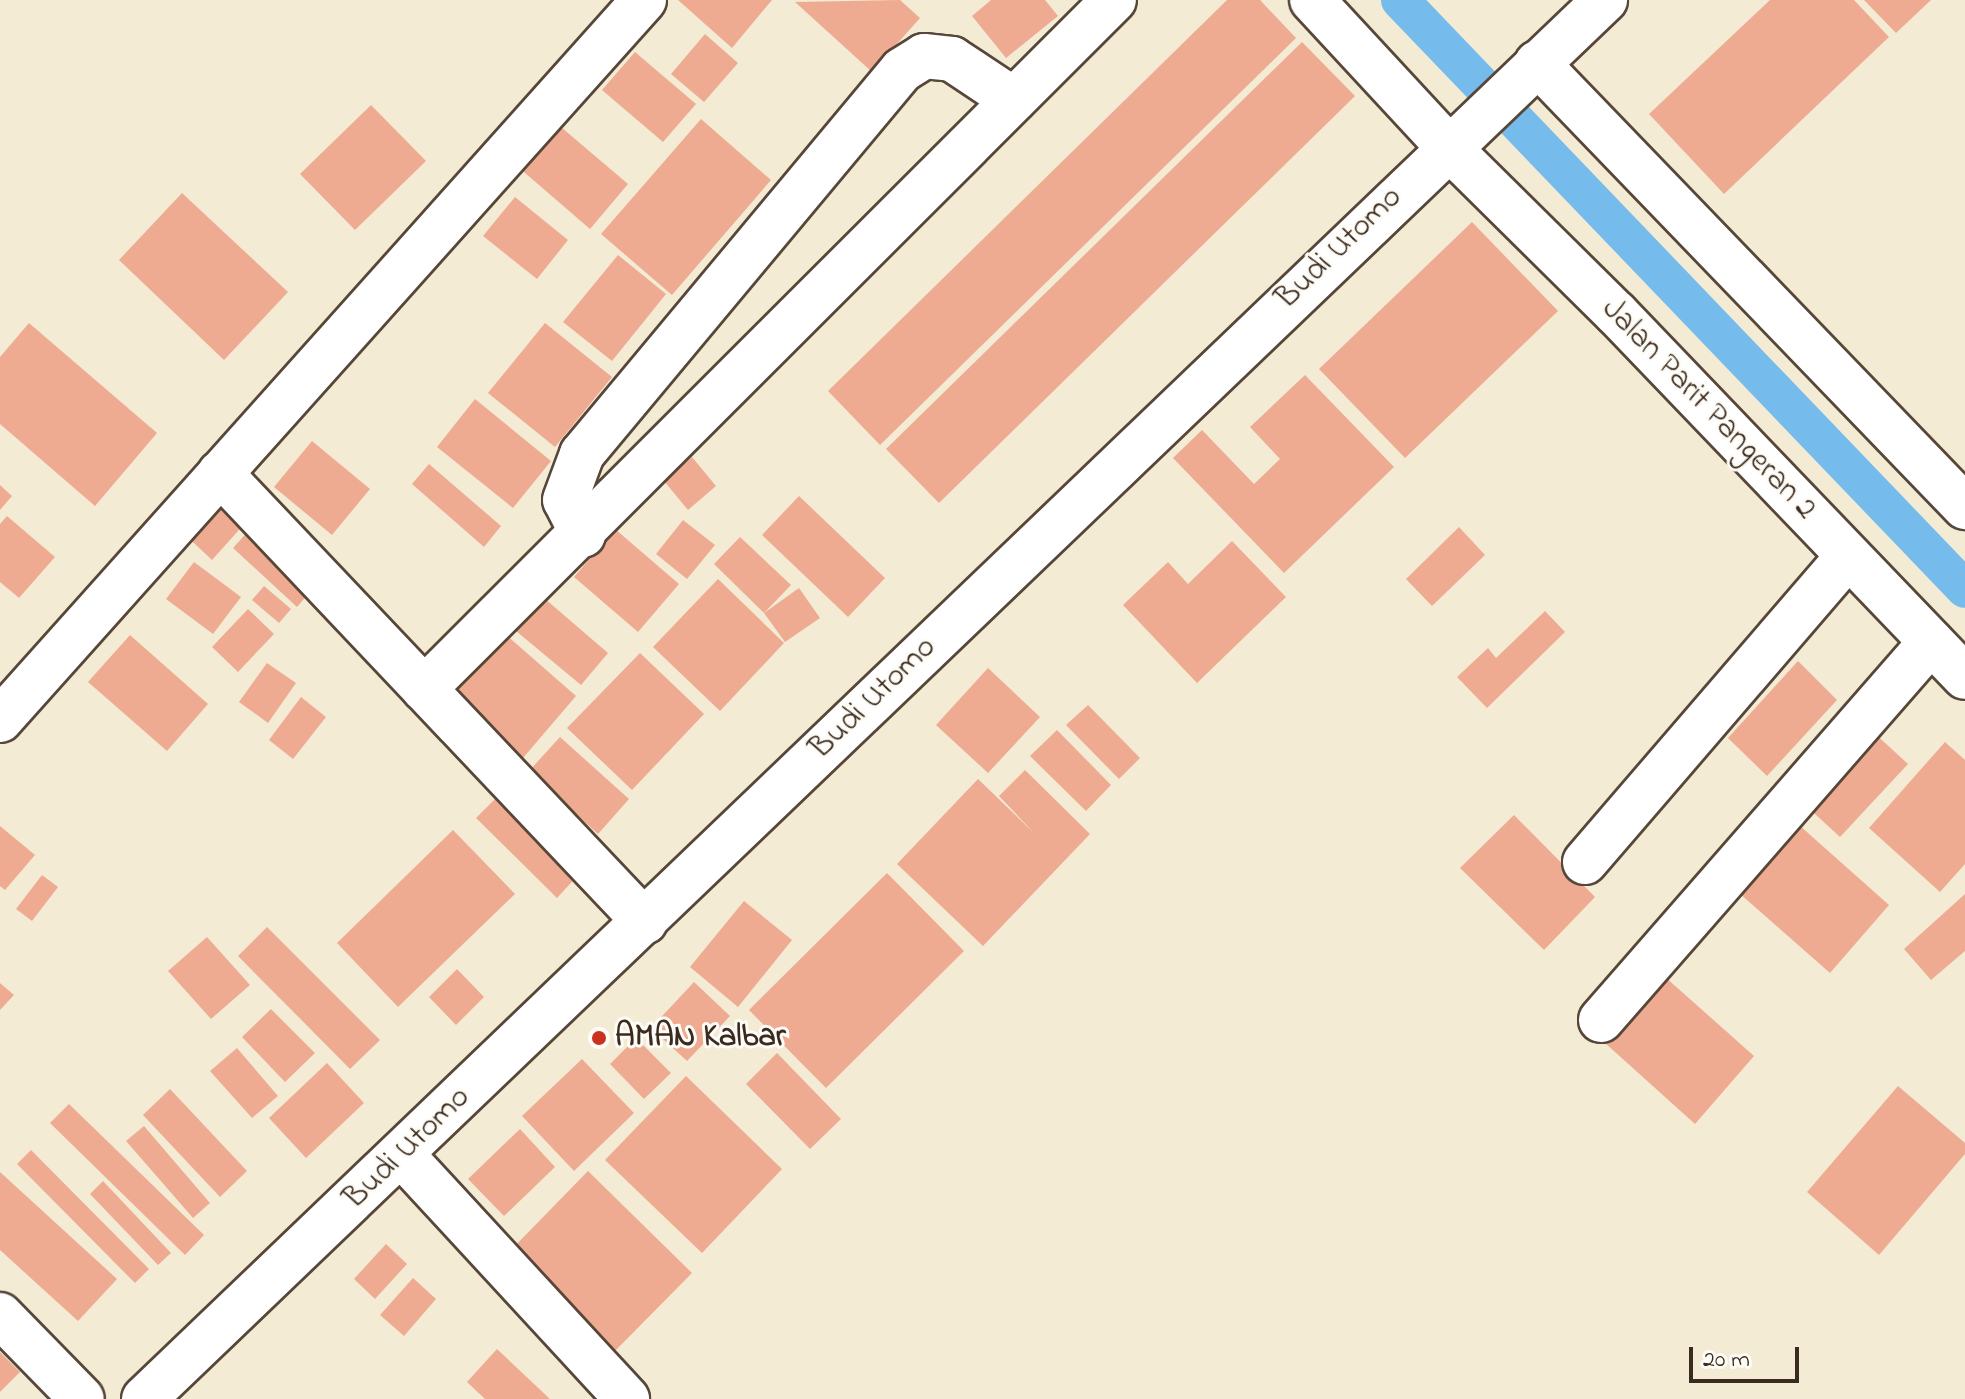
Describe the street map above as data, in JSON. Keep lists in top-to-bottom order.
{
  "streets": {
    "street": ["Budi Utomo", "Jalan Parit Pangeran 2"]
  },
  "crossings": [
    ["Budi Utomo", "Jalan Parit Pangeran 2"]
  ],
  "places": ["AMAN Kalbar"],
  "scale_bar": "20 m"
}
